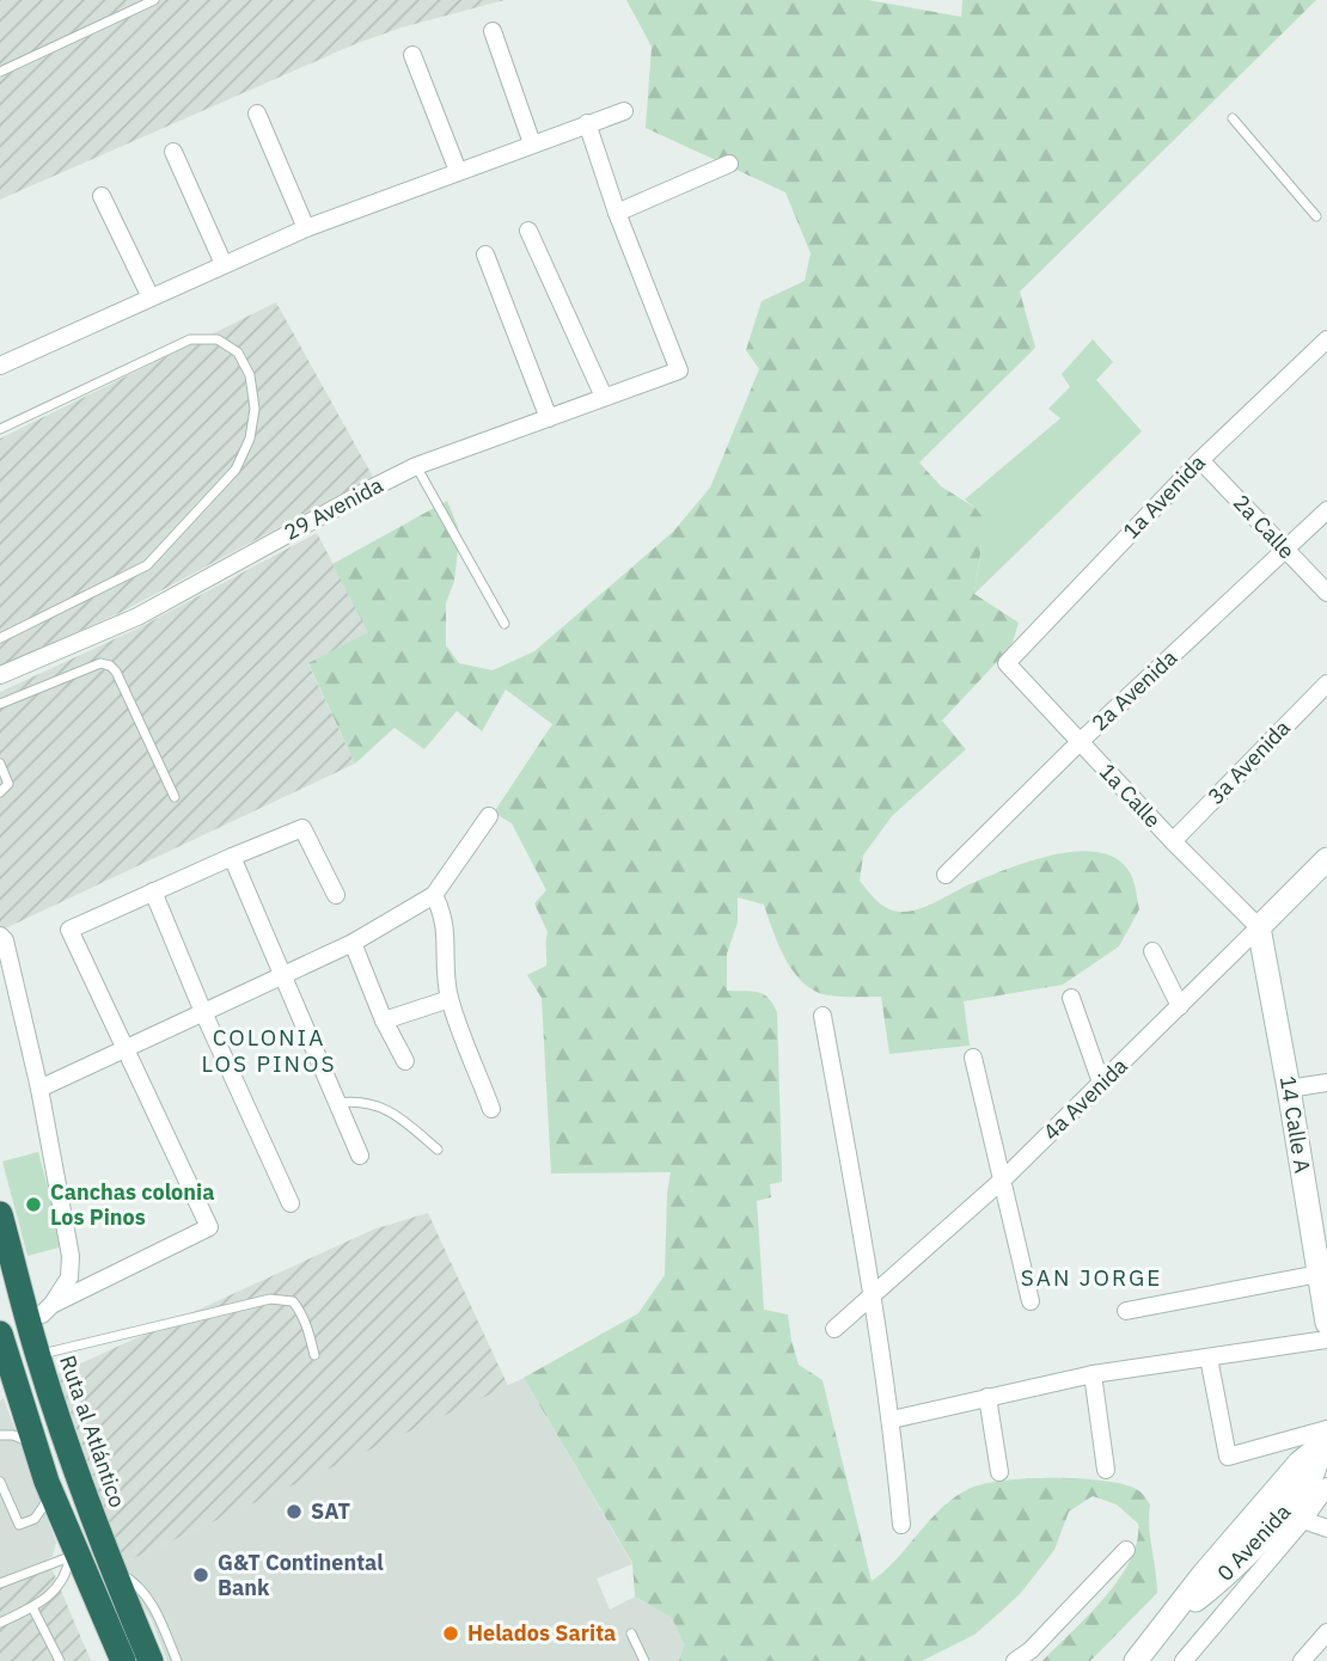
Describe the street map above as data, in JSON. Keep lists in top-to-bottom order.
{
  "streets": {
    "highway": ["Ruta al Atlántico"],
    "street": [
      "1a Avenida",
      "29 Avenida",
      "2a Calle",
      "2a Avenida",
      "3a Avenida",
      "1a Calle",
      "4a Avenida",
      "14 Calle A",
      "0 Avenida"
    ]
  },
  "crossings": [
    ["1a Avenida", "2a Calle"],
    ["1a Avenida", "1a Calle"],
    ["2a Calle", "2a Avenida"],
    ["2a Avenida", "1a Calle"],
    ["3a Avenida", "1a Calle"],
    ["1a Calle", "4a Avenida"],
    ["1a Calle", "14 Calle A"],
    ["4a Avenida", "14 Calle A"]
  ],
  "districts": ["COLONIA LOS PINOS", "SAN JORGE"],
  "places": [
    "Canchas colonia Los Pinos",
    "SAT",
    "G&T Continental Bank",
    "Helados Sarita"
  ]
}
